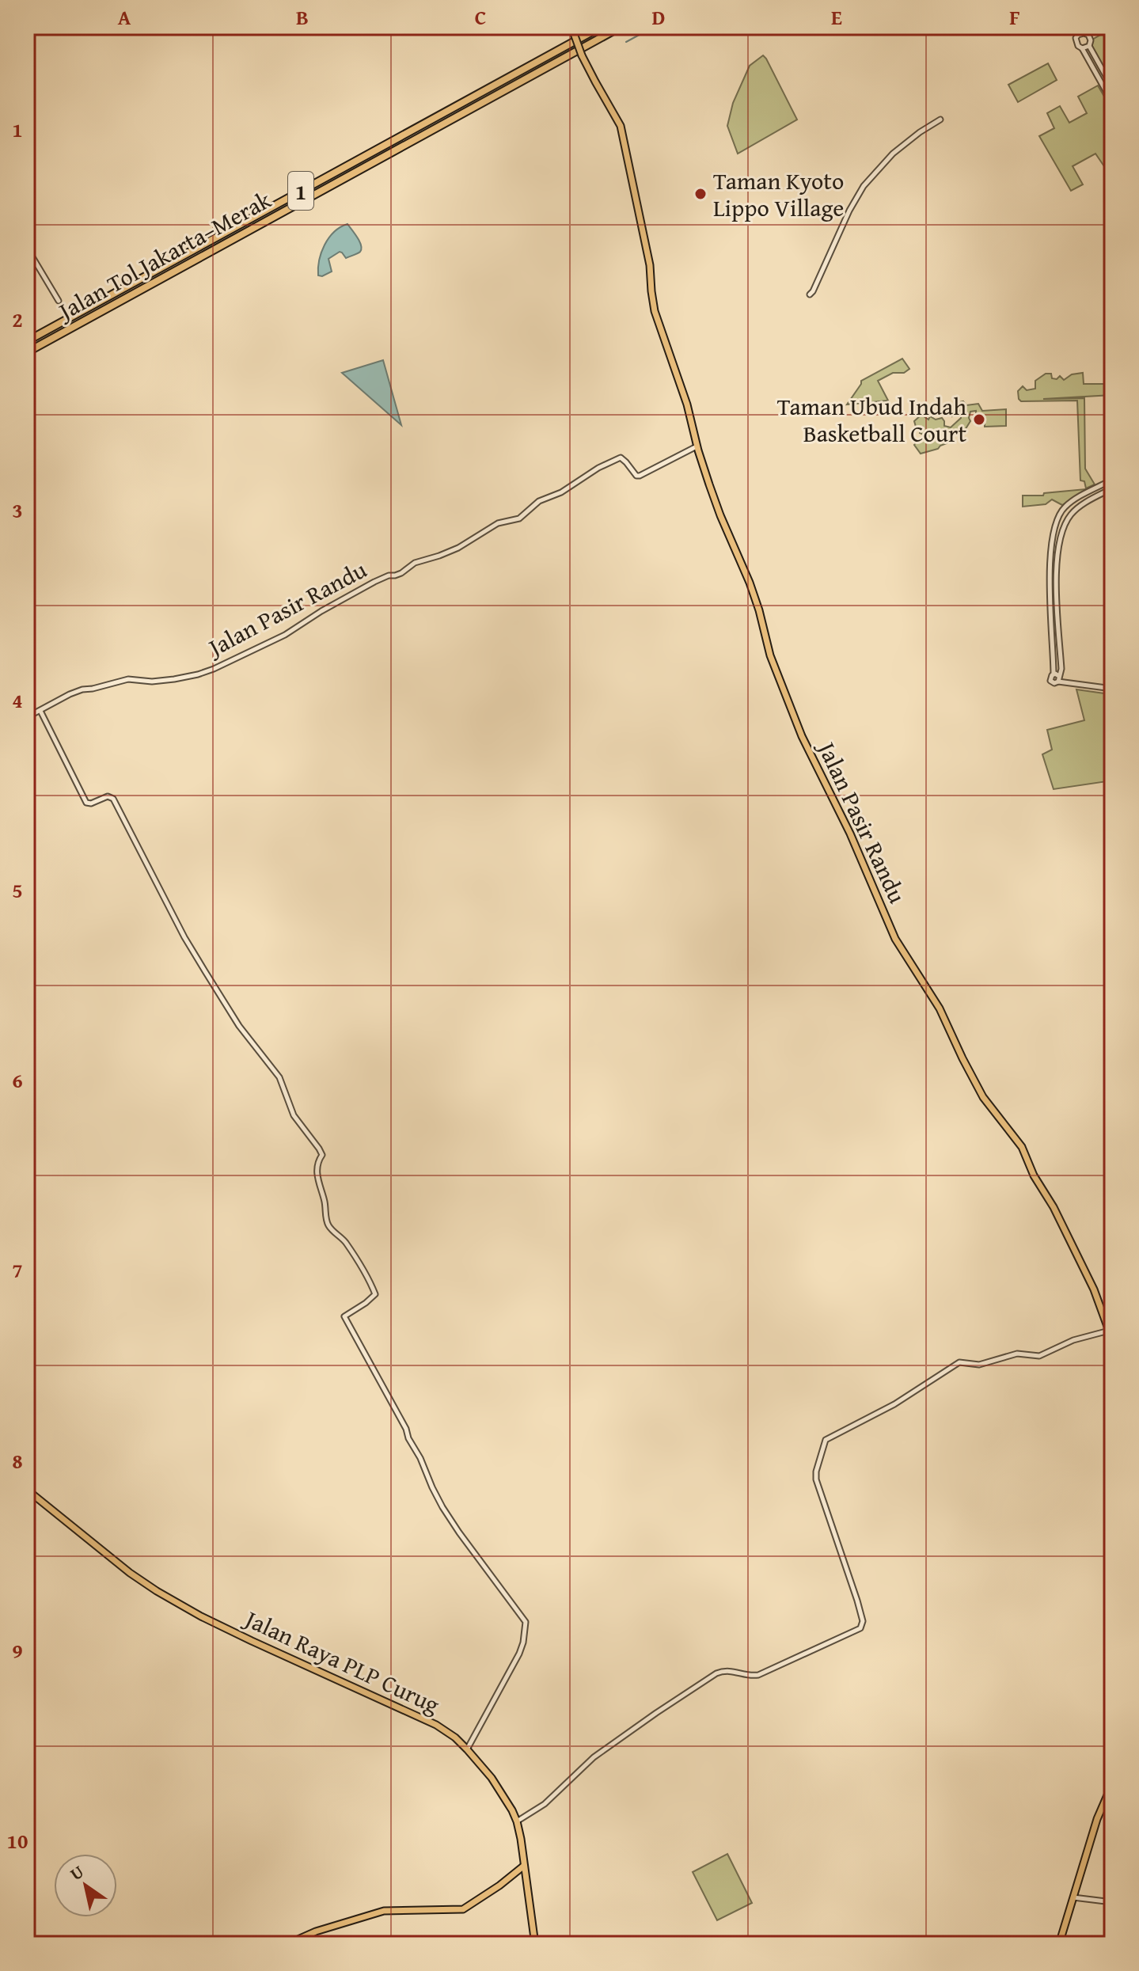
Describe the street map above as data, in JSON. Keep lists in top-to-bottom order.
{
  "streets": {
    "highway": ["1", "Jalan Tol Jakarta–Merak"],
    "main road": ["Jalan Pasir Randu", "Jalan Raya PLP Curug"]
  },
  "places": ["Taman Kyoto Lippo Village", "Taman Ubud Indah Basketball Court"],
  "north": "top left",
  "grid": {
    "columns": [
      "A",
      "B",
      "C",
      "D",
      "E",
      "F"
    ],
    "rows": [
      "1",
      "2",
      "3",
      "4",
      "5",
      "6",
      "7",
      "8",
      "9",
      "10"
    ]
  }
}
